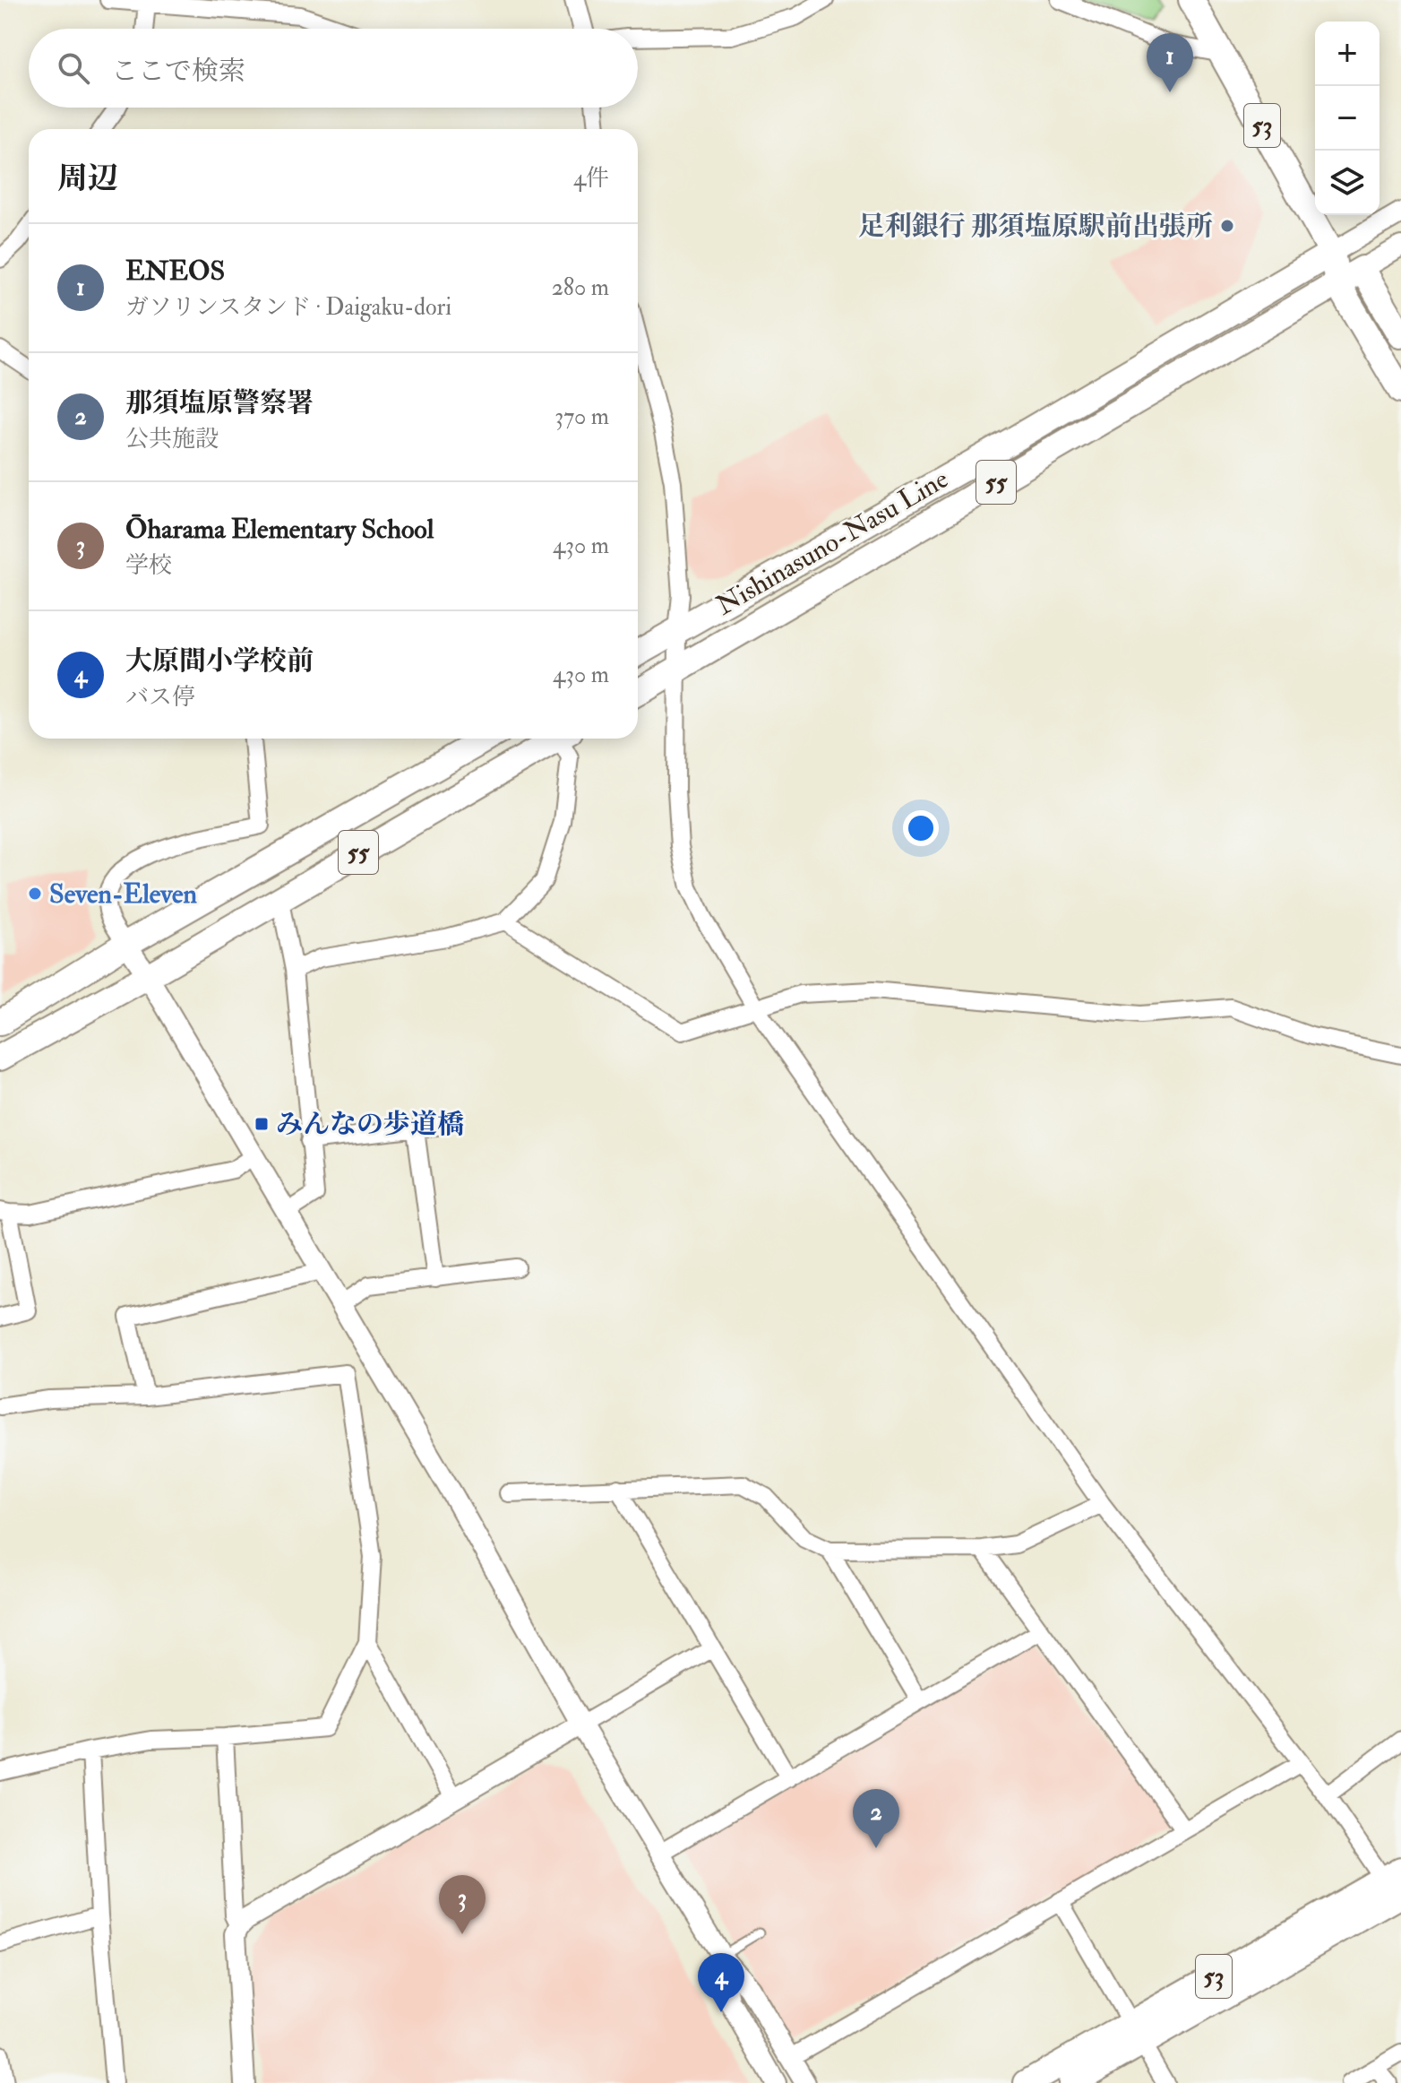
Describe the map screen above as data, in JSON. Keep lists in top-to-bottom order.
{
  "streets": {
    "main road": ["53", "55", "Nishinasuno-Nasu Line"]
  },
  "crossings": [
    ["53", "Nishinasuno-Nasu Line"]
  ],
  "places": {
    "other": ["足利銀行 那須塩原駅前出張所", "Seven-Eleven"],
    "transit": ["みんなの歩道橋"]
  },
  "page": {
    "map_buttons": ["+", "−"],
    "search": "ここで検索",
    "pins": [
      "1",
      "2",
      "3",
      "4"
    ],
    "heading": ["周辺", "4件"],
    "list": [
      {
        "mark": "1",
        "name": "ENEOS",
        "note": "ガソリンスタンド · Daigaku-dori",
        "value": "280 m"
      },
      {
        "mark": "2",
        "name": "那須塩原警察署",
        "note": "公共施設",
        "value": "370 m"
      },
      {
        "mark": "3",
        "name": "Ōharama Elementary School",
        "note": "学校",
        "value": "430 m"
      },
      {
        "mark": "4",
        "name": "大原間小学校前",
        "note": "バス停",
        "value": "430 m"
      }
    ]
  }
}
